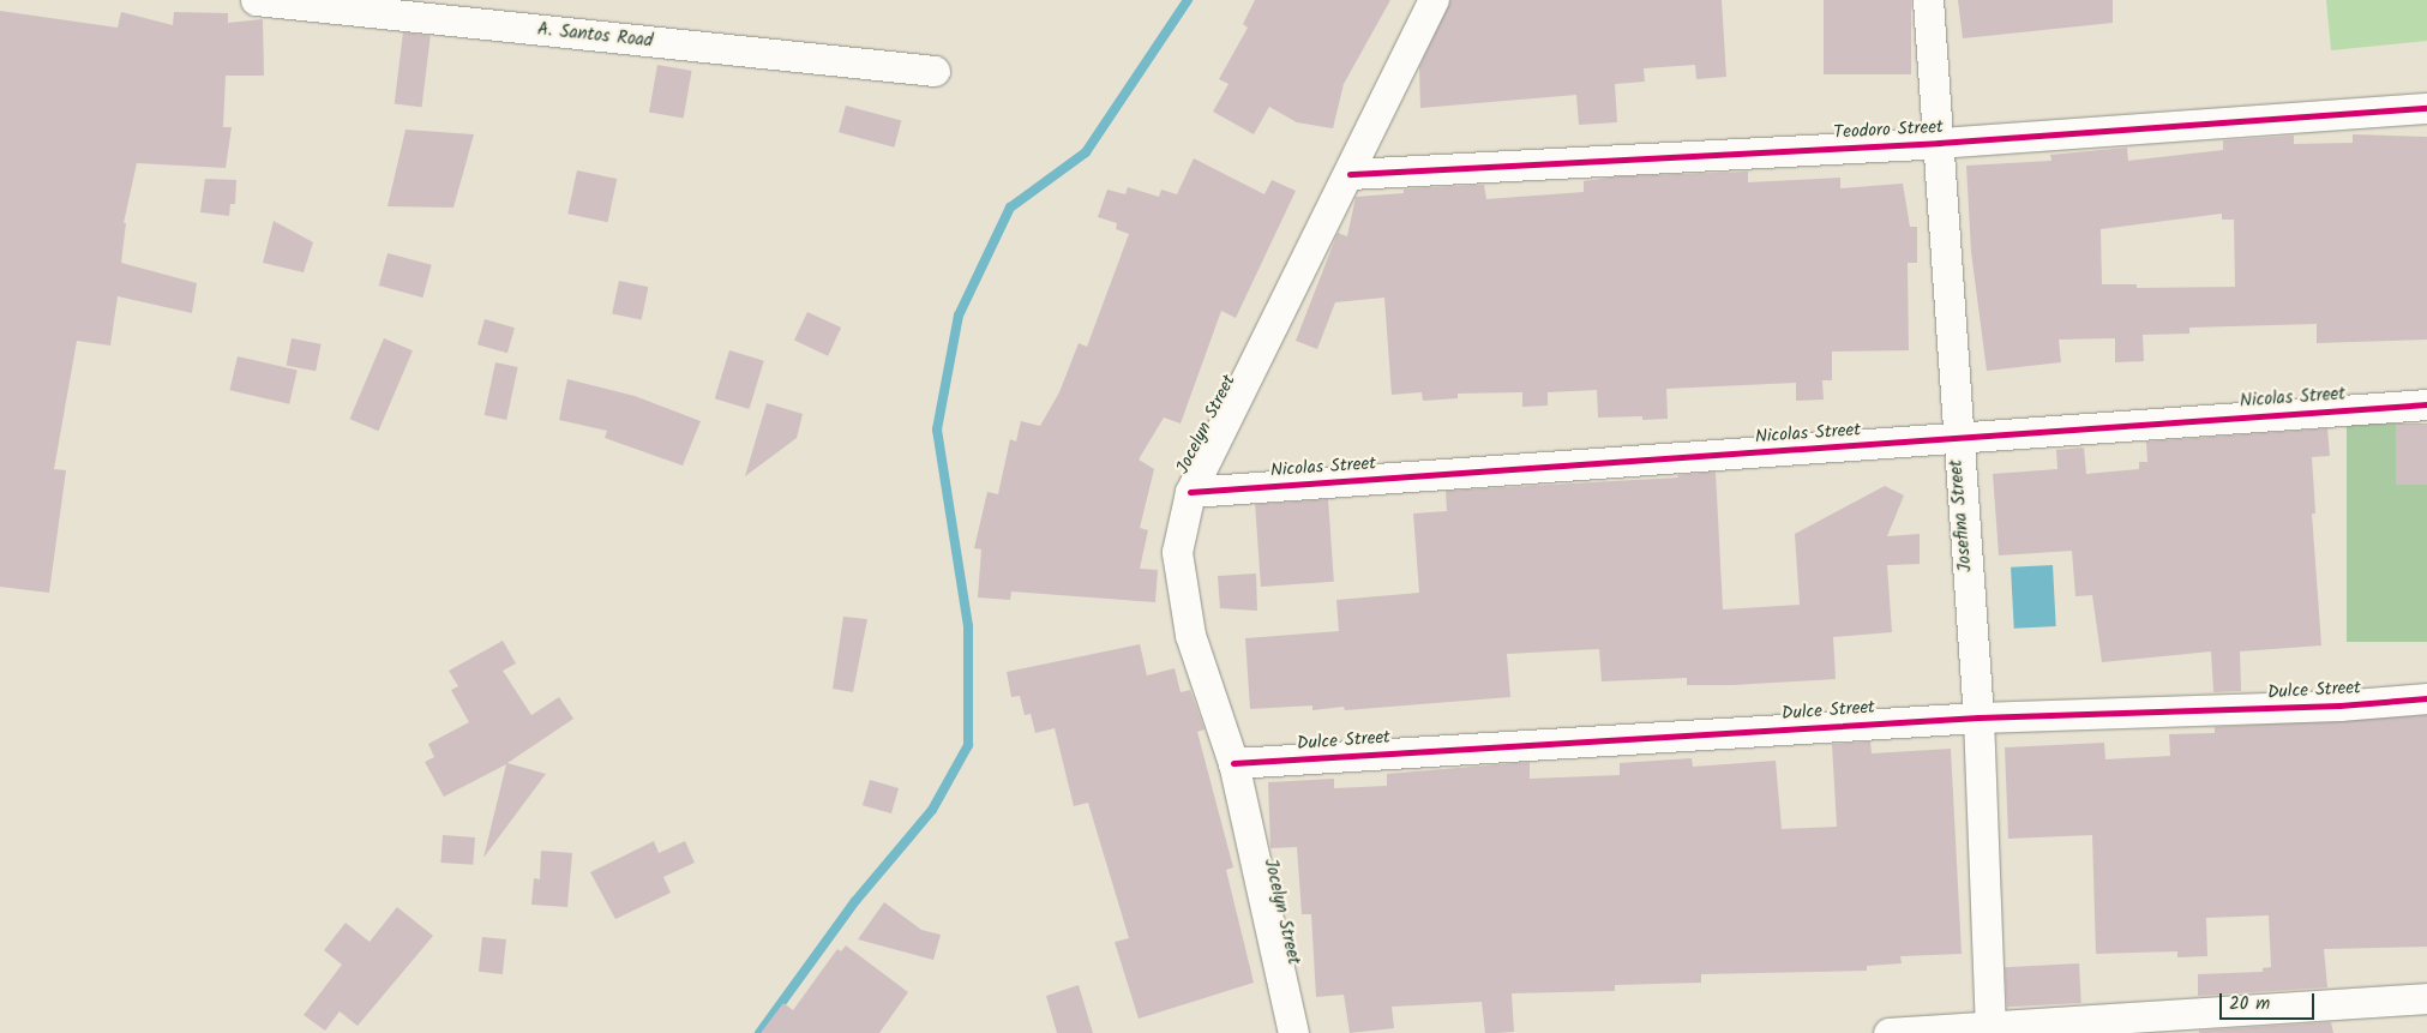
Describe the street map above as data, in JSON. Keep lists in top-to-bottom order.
{
  "streets": {
    "street": [
      "A. Santos Road",
      "Teodoro Street",
      "Nicolas Street",
      "Jocelyn Street",
      "Josefina Street",
      "Dulce Street"
    ]
  },
  "crossings": [
    ["Teodoro Street", "Jocelyn Street"],
    ["Teodoro Street", "Josefina Street"],
    ["Nicolas Street", "Jocelyn Street"],
    ["Nicolas Street", "Josefina Street"],
    ["Jocelyn Street", "Dulce Street"],
    ["Josefina Street", "Dulce Street"]
  ],
  "scale_bar": "20 m"
}
